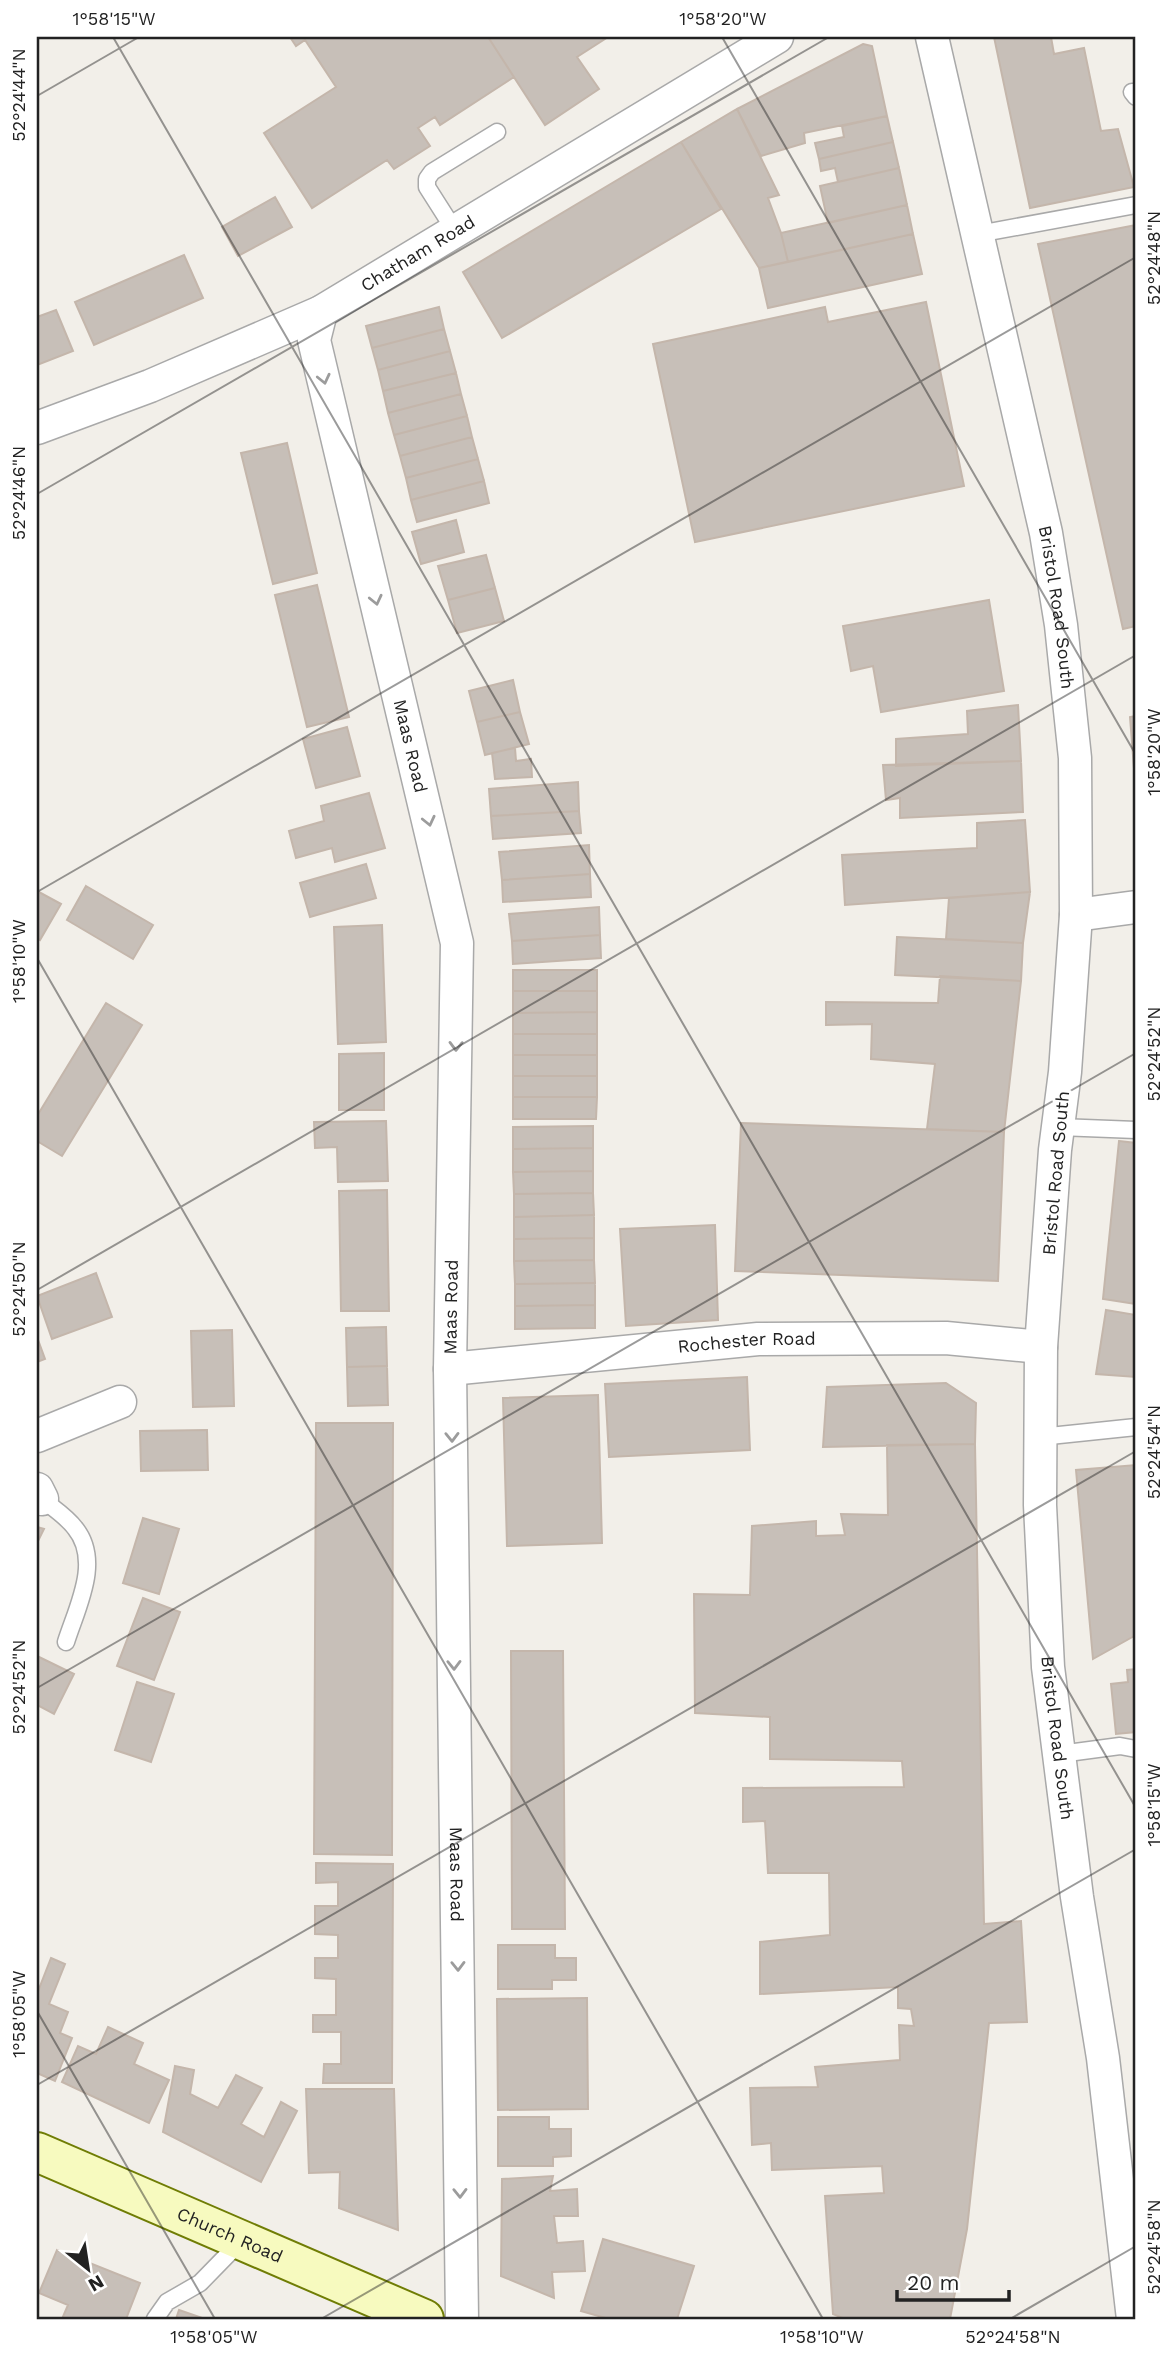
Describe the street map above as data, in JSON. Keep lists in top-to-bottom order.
{
  "streets": {
    "main road": ["Church Road"],
    "street": [
      "Chatham Road",
      "Bristol Road South",
      "Maas Road",
      "Rochester Road"
    ]
  },
  "crossings": [
    ["Chatham Road", "Maas Road"],
    ["Bristol Road South", "Rochester Road"],
    ["Maas Road", "Rochester Road"]
  ],
  "one_way": ["Maas Road"],
  "scale_bar": "20 m",
  "north": "bottom right",
  "coordinates": [
    "1°58'15\"W",
    "1°58'20\"W",
    "52°24'44\"N",
    "52°24'48\"N",
    "52°24'46\"N",
    "1°58'10\"W",
    "52°24'52\"N",
    "52°24'50\"N",
    "52°24'54\"N",
    "1°58'05\"W",
    "52°24'58\"N"
  ]
}
